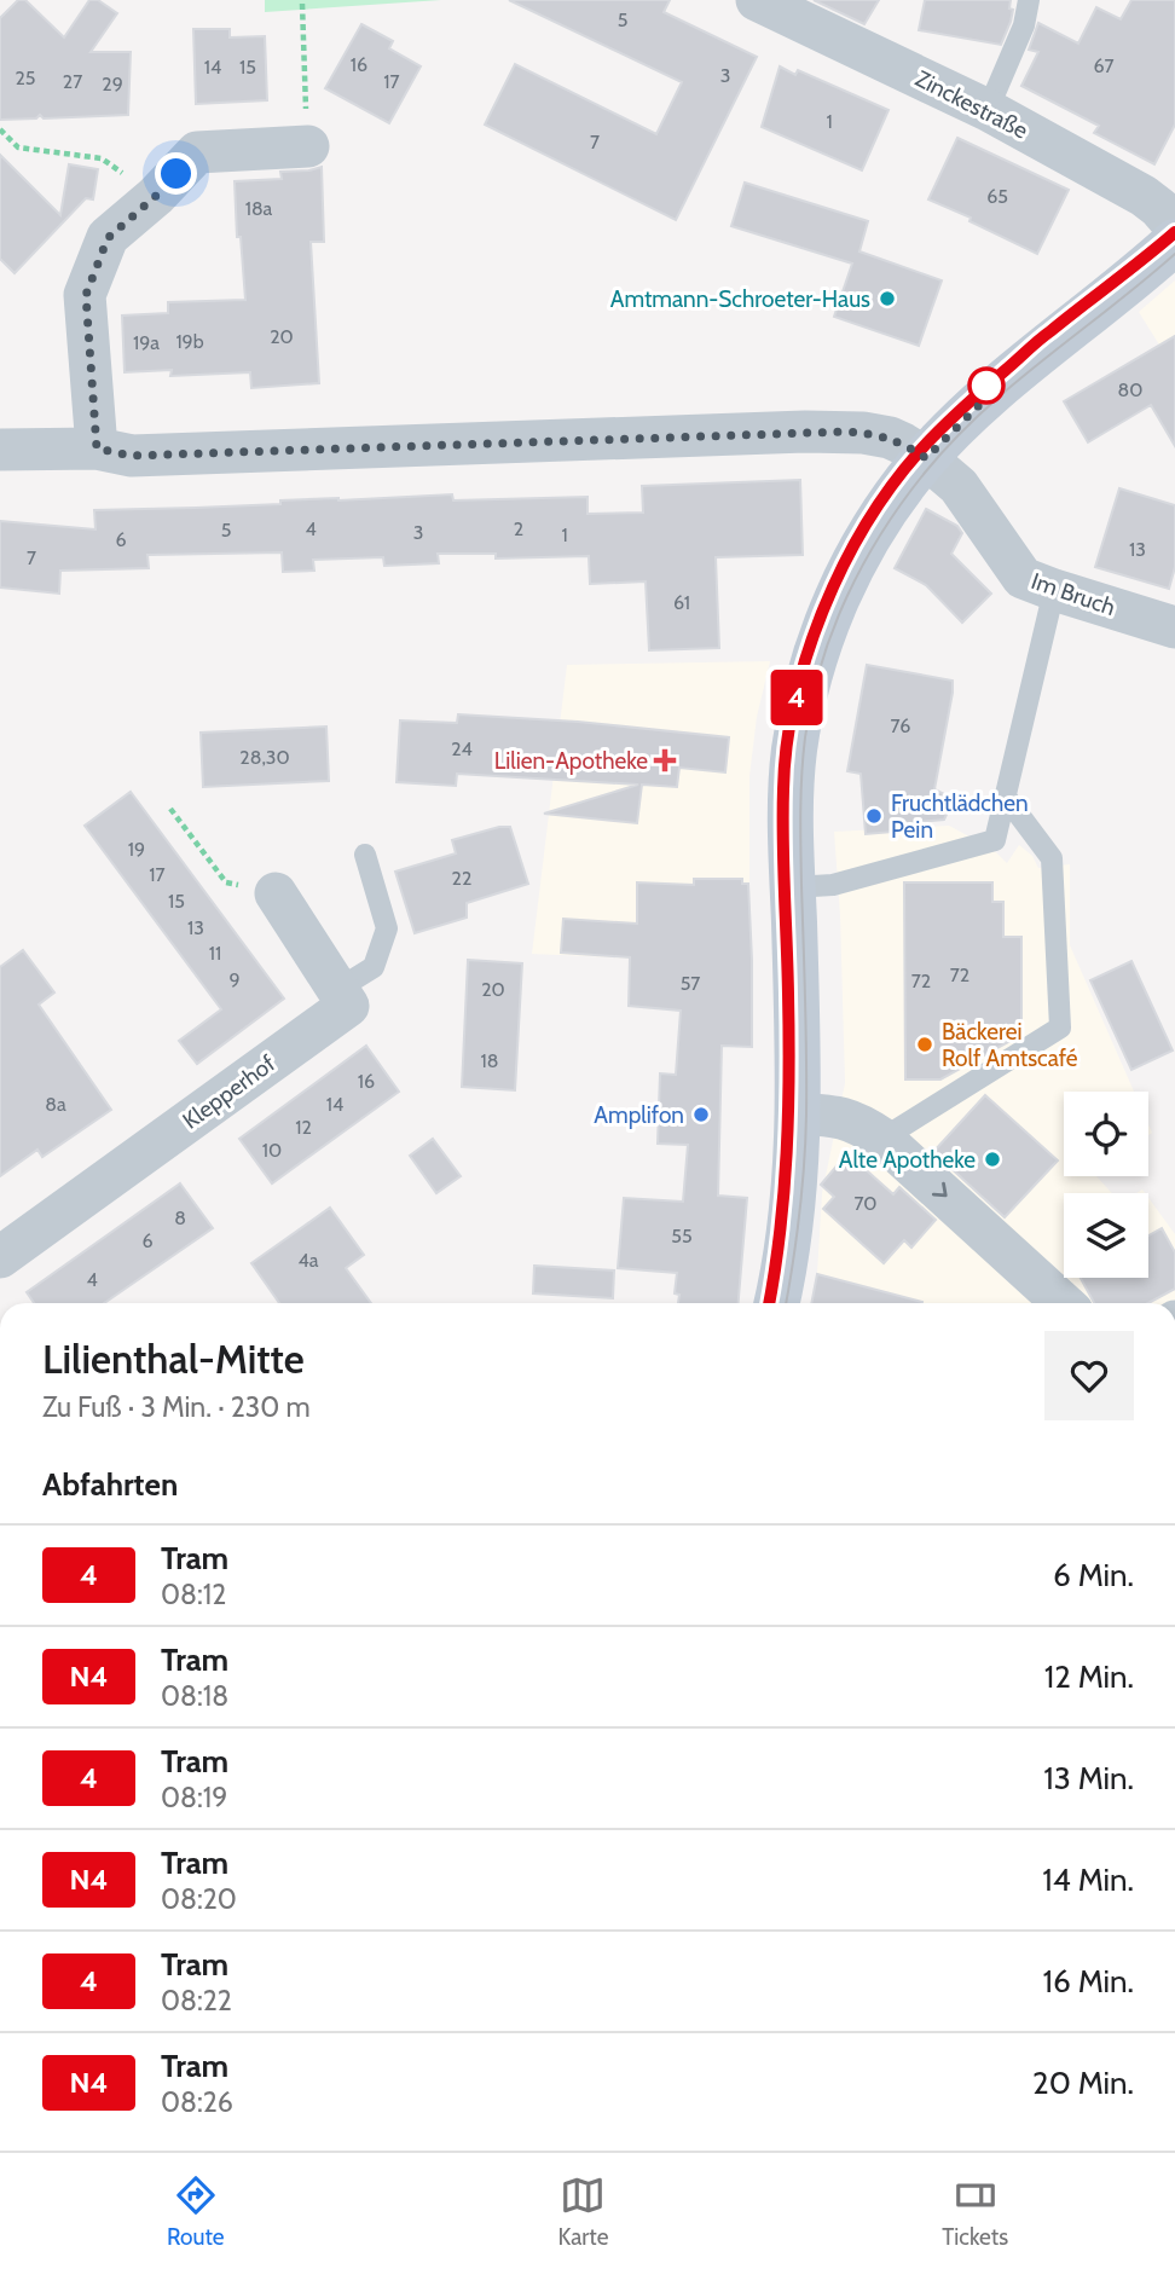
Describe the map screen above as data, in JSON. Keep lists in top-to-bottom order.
{
  "streets": {
    "street": ["Zinckestraße", "Im Bruch", "Klepperhof"]
  },
  "places": {
    "other": [
      "Amtmann-Schroeter-Haus",
      "Fruchtlädchen Pein",
      "Bäckerei Rolf Amtscafé",
      "Amplifon",
      "Alte Apotheke"
    ],
    "health": ["Lilien-Apotheke"]
  },
  "lines": ["tram line 4"],
  "house_numbers": [
    "5",
    "16",
    "67",
    "14",
    "15",
    "3",
    "25",
    "27",
    "17",
    "29",
    "1",
    "7",
    "65",
    "18a",
    "20",
    "19b",
    "19a",
    "80",
    "4",
    "2",
    "5",
    "3",
    "1",
    "6",
    "13",
    "7",
    "61",
    "76",
    "24",
    "28,30",
    "19",
    "17",
    "22",
    "15",
    "13",
    "11",
    "72",
    "9",
    "72",
    "57",
    "20",
    "18",
    "16",
    "8a",
    "14",
    "12",
    "10",
    "70",
    "8",
    "55",
    "6",
    "4a",
    "4"
  ],
  "page": {
    "on_map": "4",
    "heading": [
      ["Lilienthal-Mitte", "Zu Fuß · 3 Min. · 230 m"],
      "Abfahrten"
    ],
    "list": [
      {
        "mark": "4",
        "name": "Tram",
        "note": "08:12",
        "value": "6 Min."
      },
      {
        "mark": "N4",
        "name": "Tram",
        "note": "08:18",
        "value": "12 Min."
      },
      {
        "mark": "4",
        "name": "Tram",
        "note": "08:19",
        "value": "13 Min."
      },
      {
        "mark": "N4",
        "name": "Tram",
        "note": "08:20",
        "value": "14 Min."
      },
      {
        "mark": "4",
        "name": "Tram",
        "note": "08:22",
        "value": "16 Min."
      },
      {
        "mark": "N4",
        "name": "Tram",
        "note": "08:26",
        "value": "20 Min."
      }
    ],
    "tabs": ["Route", "Karte", "Tickets"]
  }
}
